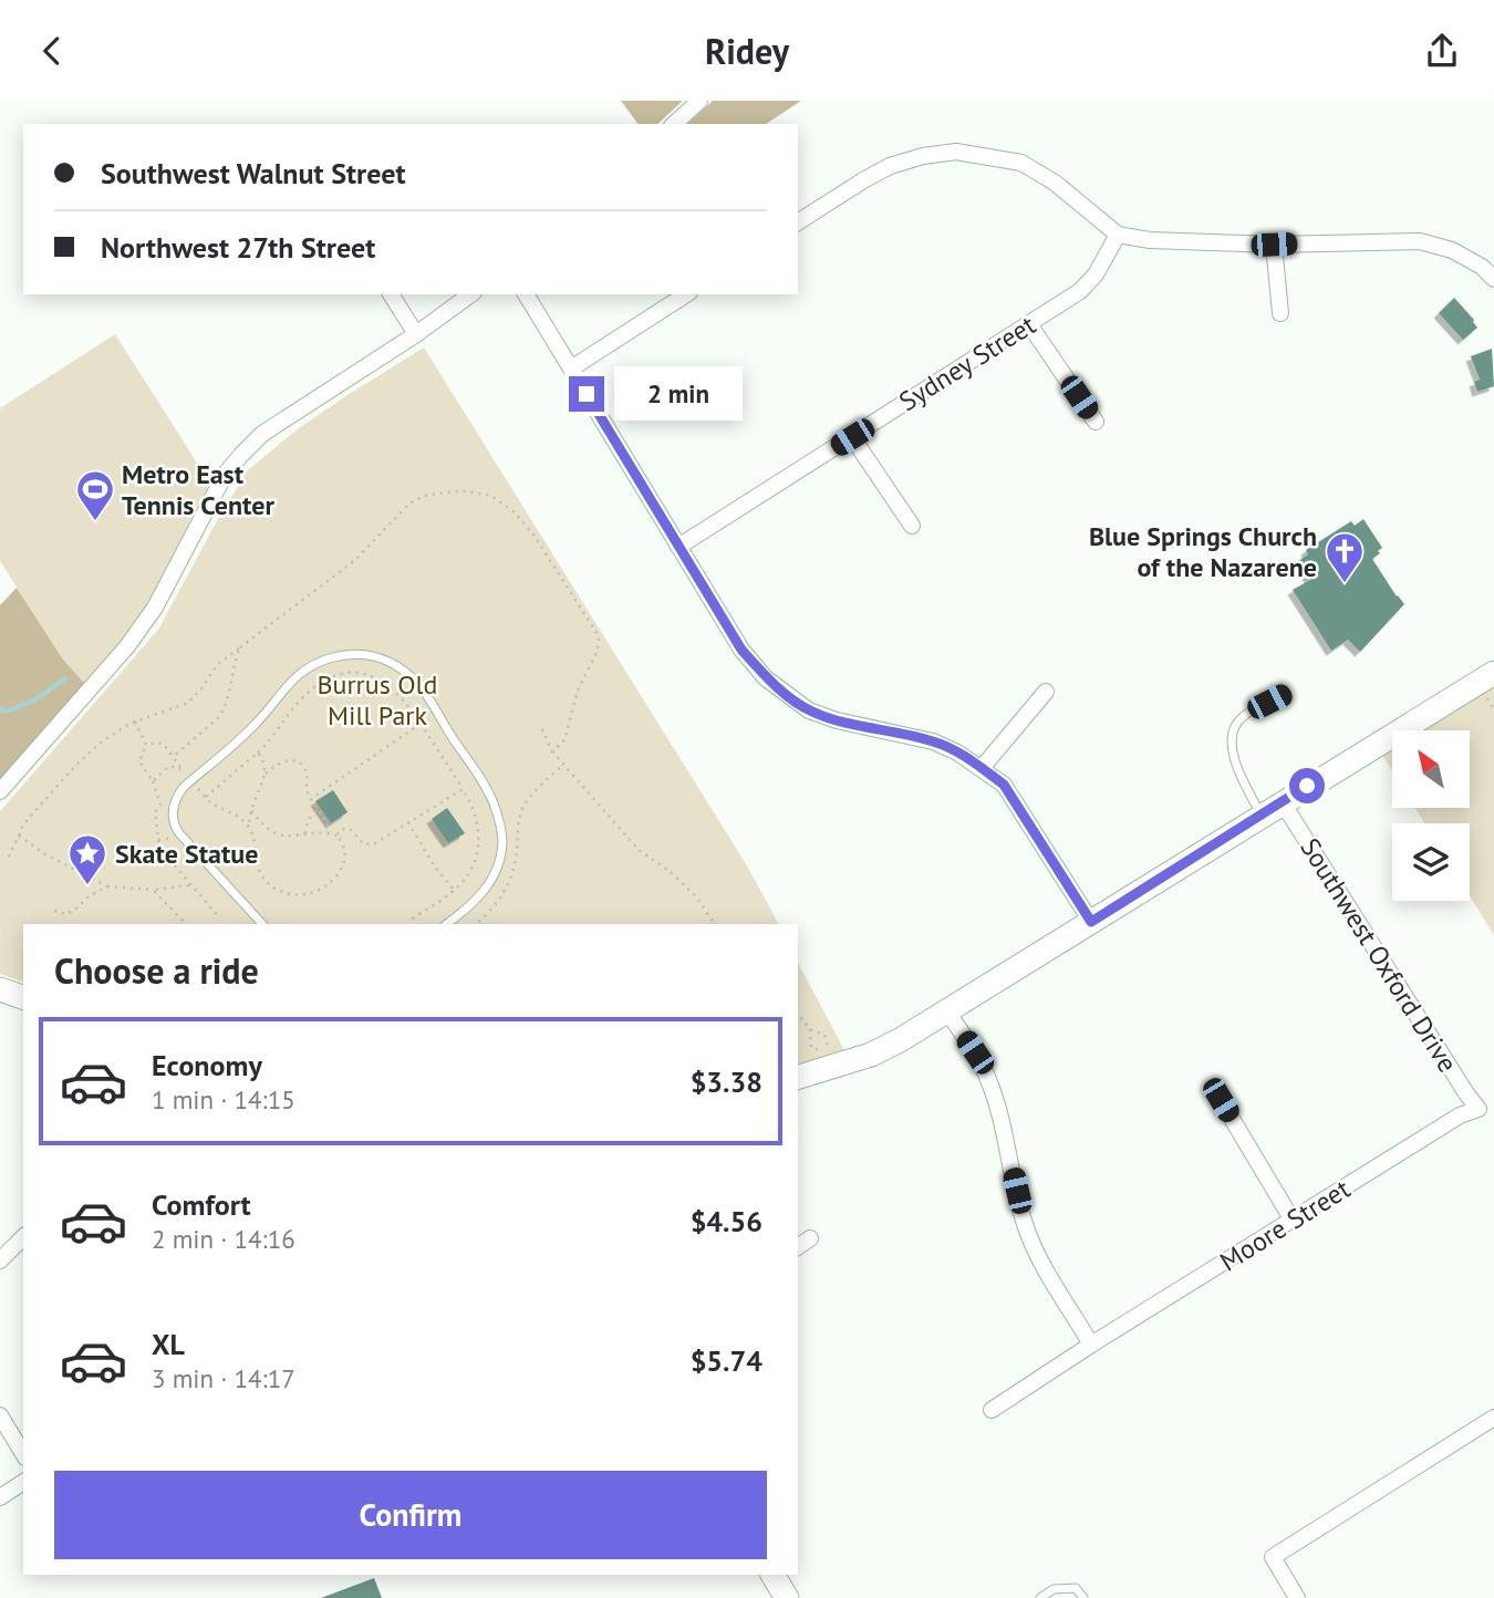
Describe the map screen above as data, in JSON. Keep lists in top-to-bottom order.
{
  "streets": {
    "street": ["Sydney Street", "Southwest Oxford Drive", "Moore Street"]
  },
  "crossings": [
    ["Southwest Oxford Drive", "Moore Street"]
  ],
  "parks": ["Burrus Old Mill Park"],
  "places": {
    "sports": ["Metro East Tennis Center"],
    "church": ["Blue Springs Church of the Nazarene"],
    "place": ["Skate Statue"]
  },
  "north": "top left",
  "page": {
    "header": "Ridey",
    "banner": ["Southwest Walnut Street", "Northwest 27th Street"],
    "bubble": "2 min",
    "heading": "Choose a ride",
    "list": [
      {
        "name": "Economy",
        "note": "1 min · 14:15",
        "value": "$3.38"
      },
      {
        "name": "Comfort",
        "note": "2 min · 14:16",
        "value": "$4.56"
      },
      {
        "name": "XL",
        "note": "3 min · 14:17",
        "value": "$5.74"
      }
    ],
    "buttons": "Confirm"
  }
}
